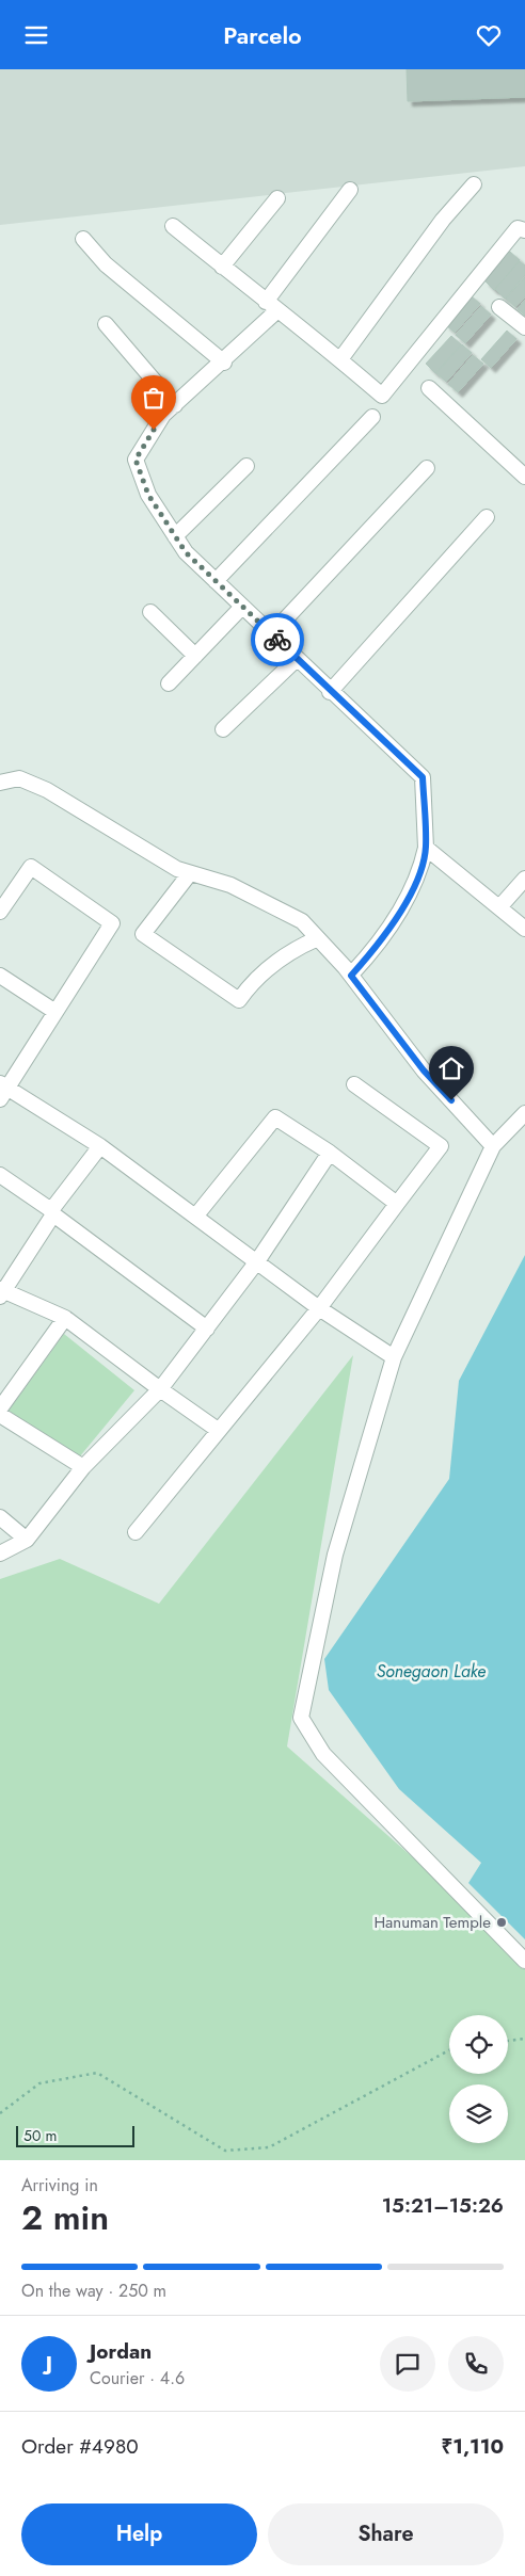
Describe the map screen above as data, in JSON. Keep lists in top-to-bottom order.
{
  "water": ["Sonegaon Lake"],
  "places": ["Hanuman Temple"],
  "scale_bar": "50 m",
  "page": {
    "header": "Parcelo",
    "scale": "50 m",
    "heading": ["2 min", "Arriving in", "15:21–15:26"],
    "panel": [
      "Jordan",
      "Courier · 4.6",
      "Order #4980",
      "₹1,110"
    ],
    "bar": "On the way · 250 m",
    "round": "J",
    "buttons": ["Help", "Share"]
  }
}
